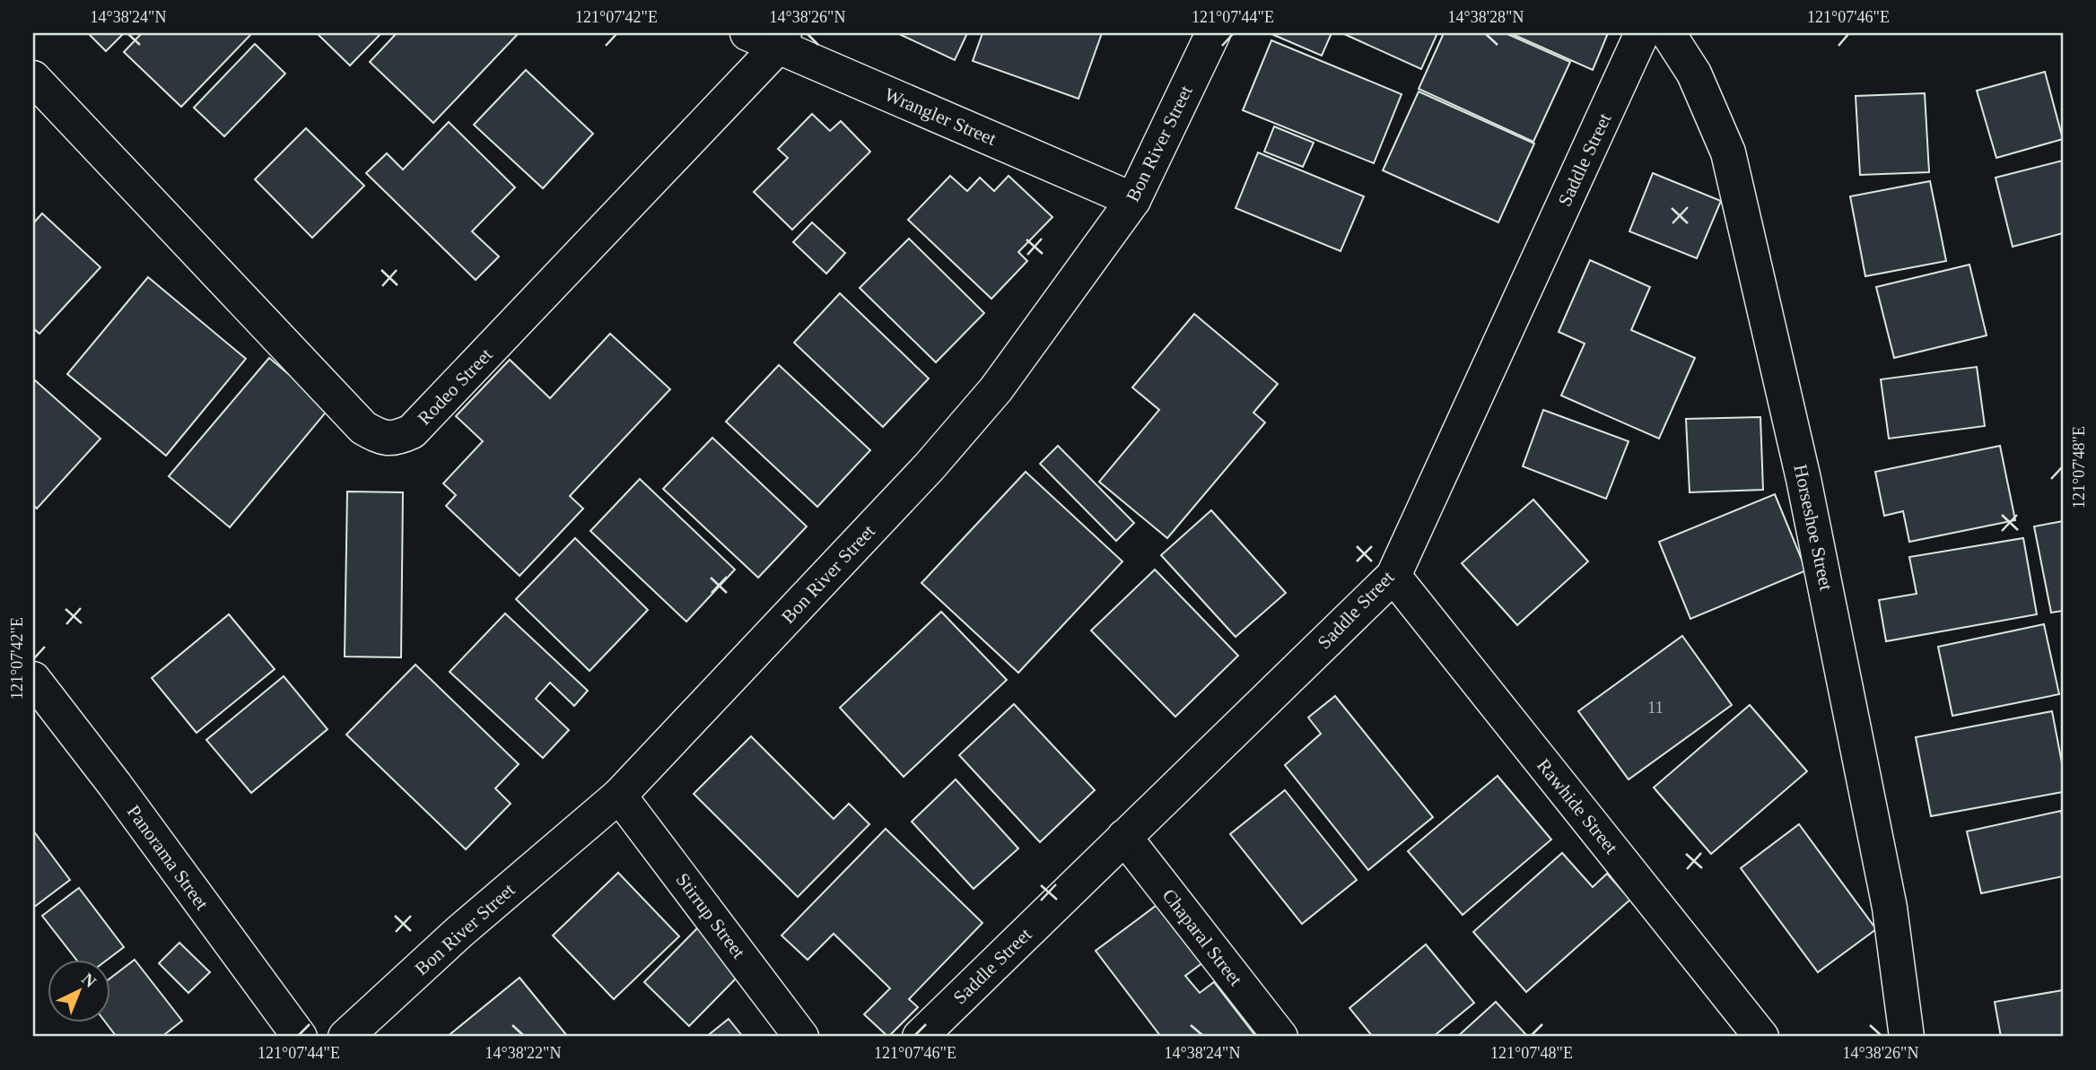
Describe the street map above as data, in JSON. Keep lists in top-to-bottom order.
{
  "streets": {
    "street": [
      "Wrangler Street",
      "Bon River Street",
      "Saddle Street",
      "Rodeo Street",
      "Horseshoe Street",
      "Rawhide Street",
      "Panorama Street",
      "Stirrup Street",
      "Chaparal Street"
    ]
  },
  "crossings": [
    ["Wrangler Street", "Bon River Street"],
    ["Wrangler Street", "Rodeo Street"],
    ["Bon River Street", "Stirrup Street"],
    ["Saddle Street", "Rawhide Street"],
    ["Saddle Street", "Chaparal Street"]
  ],
  "house_numbers": ["11"],
  "north": "top right",
  "coordinates": [
    "14°38'24\"N",
    "121°07'42\"E",
    "14°38'26\"N",
    "121°07'44\"E",
    "14°38'28\"N",
    "121°07'46\"E",
    "121°07'48\"E",
    "14°38'22\"N"
  ]
}
